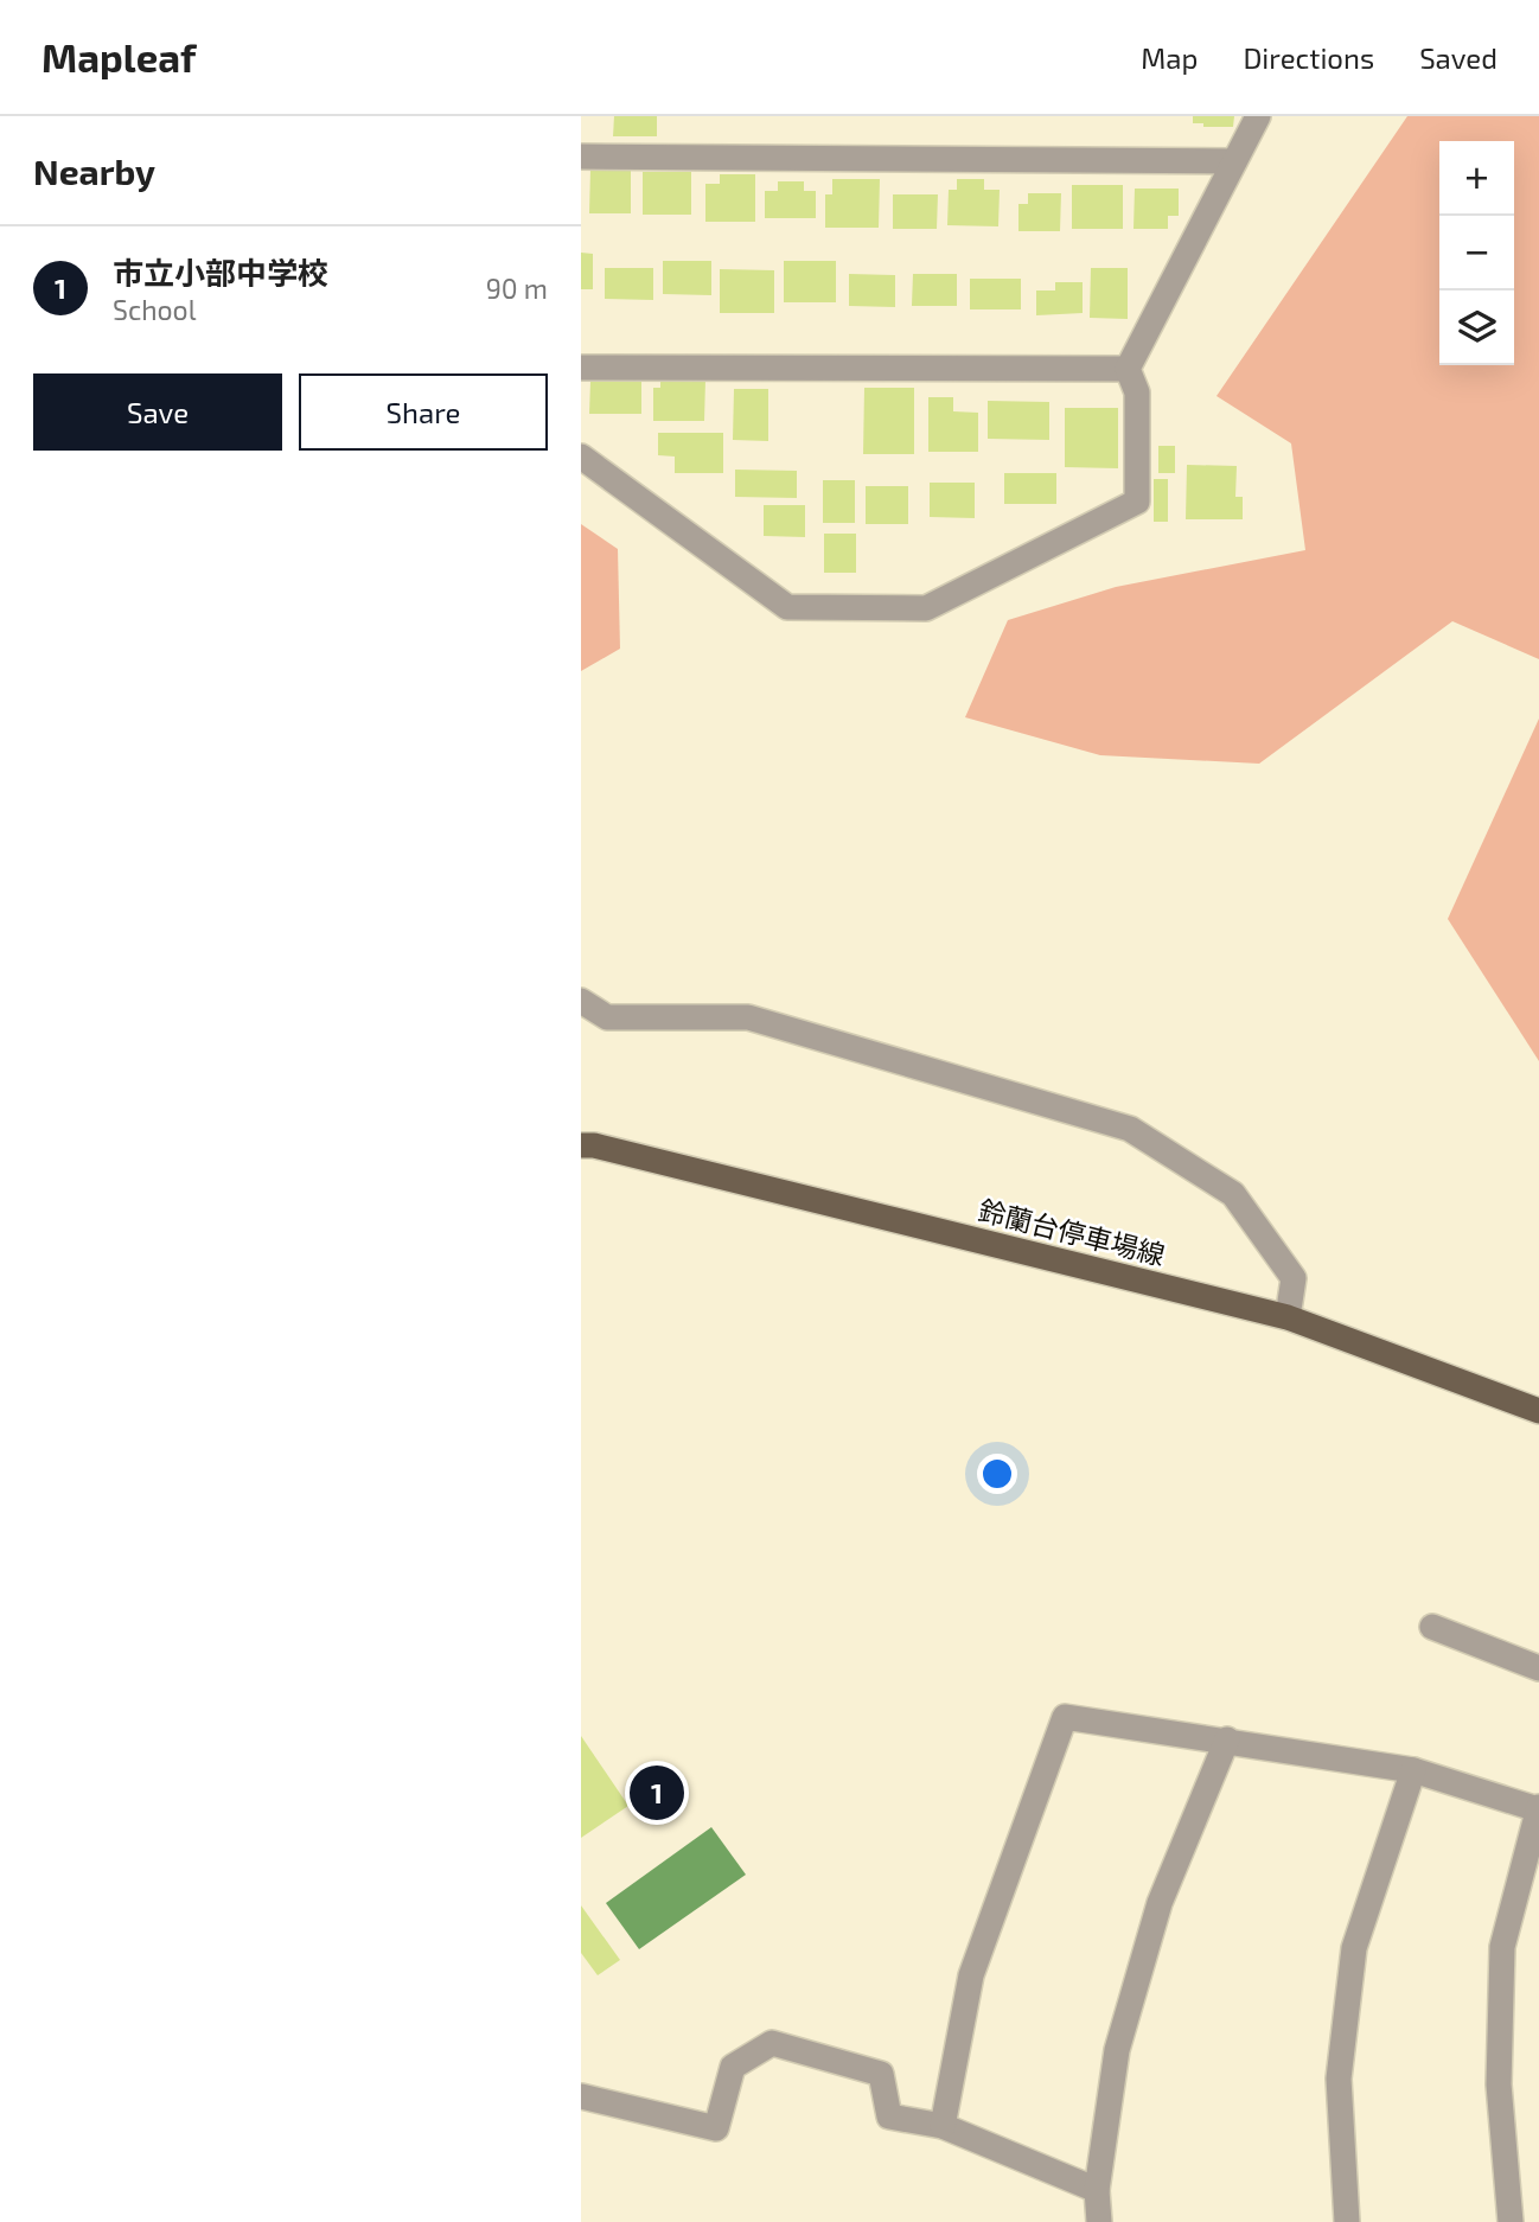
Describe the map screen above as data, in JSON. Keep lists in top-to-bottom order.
{
  "streets": {
    "main road": ["鈴蘭台停車場線"]
  },
  "page": {
    "header": "Mapleaf",
    "nav": ["Map", "Directions", "Saved"],
    "heading": "Nearby",
    "map_buttons": ["+", "−"],
    "list": [
      {
        "mark": "1",
        "name": "市立小部中学校",
        "note": "School",
        "value": "90 m"
      }
    ],
    "buttons": ["Save", "Share"],
    "pins": "1"
  }
}
